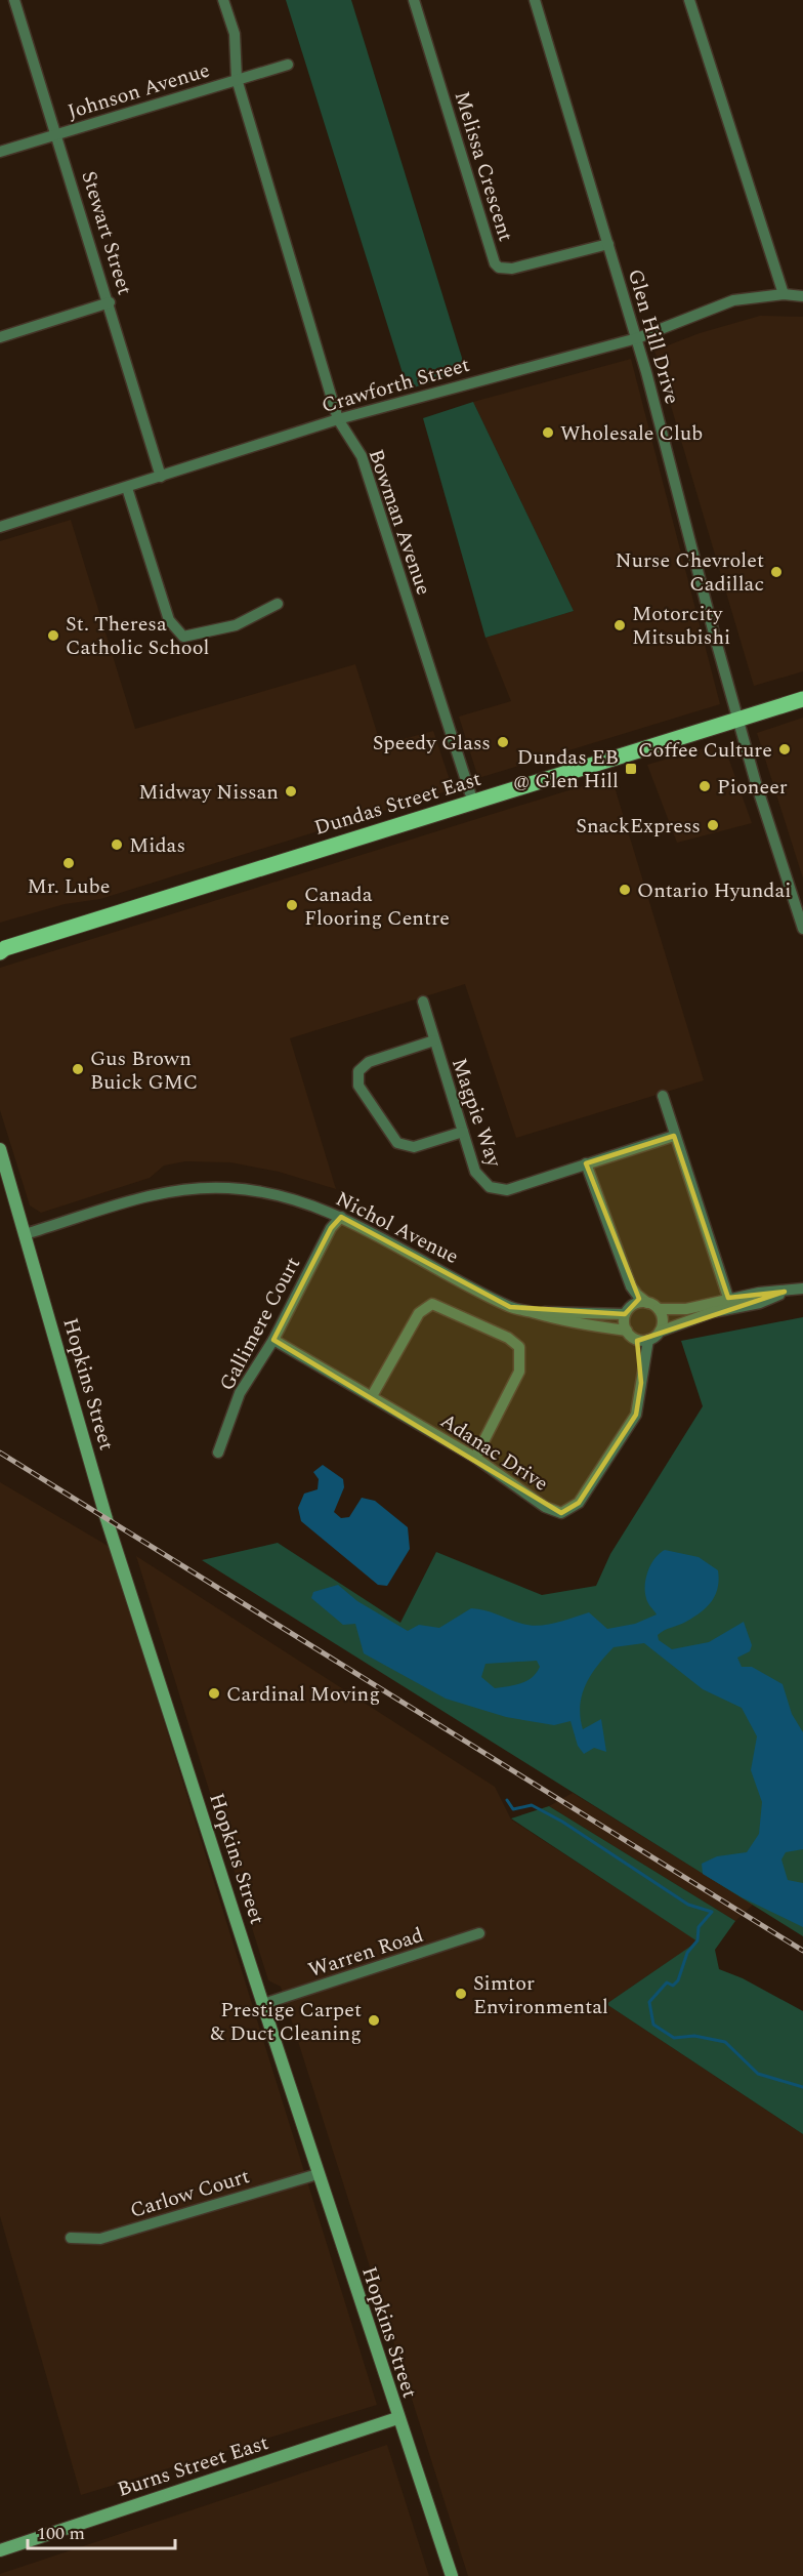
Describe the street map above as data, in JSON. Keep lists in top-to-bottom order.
{
  "streets": {
    "main road": ["Dundas Street East", "Hopkins Street", "Burns Street East"],
    "street": [
      "Johnson Avenue",
      "Melissa Crescent",
      "Stewart Street",
      "Glen Hill Drive",
      "Crawforth Street",
      "Bowman Avenue",
      "Magpie Way",
      "Nichol Avenue",
      "Gallimere Court",
      "Adanac Drive",
      "Warren Road",
      "Carlow Court"
    ]
  },
  "crossings": [
    ["Johnson Avenue", "Stewart Street"],
    ["Johnson Avenue", "Bowman Avenue"],
    ["Melissa Crescent", "Glen Hill Drive"],
    ["Stewart Street", "Crawforth Street"],
    ["Glen Hill Drive", "Crawforth Street"],
    ["Glen Hill Drive", "Dundas Street East"],
    ["Crawforth Street", "Bowman Avenue"],
    ["Bowman Avenue", "Dundas Street East"],
    ["Nichol Avenue", "Gallimere Court"],
    ["Nichol Avenue", "Hopkins Street"],
    ["Nichol Avenue", "Adanac Drive"],
    ["Gallimere Court", "Adanac Drive"],
    ["Hopkins Street", "Warren Road"],
    ["Hopkins Street", "Carlow Court"],
    ["Hopkins Street", "Burns Street East"]
  ],
  "places": {
    "other": [
      "Wholesale Club",
      "Nurse Chevrolet Cadillac",
      "Motorcity Mitsubishi",
      "St. Theresa Catholic School",
      "Speedy Glass",
      "Coffee Culture",
      "Pioneer",
      "Midway Nissan",
      "SnackExpress",
      "Midas",
      "Mr. Lube",
      "Ontario Hyundai",
      "Canada Flooring Centre",
      "Gus Brown Buick GMC",
      "Cardinal Moving",
      "Simtor Environmental",
      "Prestige Carpet & Duct Cleaning"
    ],
    "transit": ["Dundas EB @ Glen Hill"]
  },
  "scale_bar": "100 m"
}
